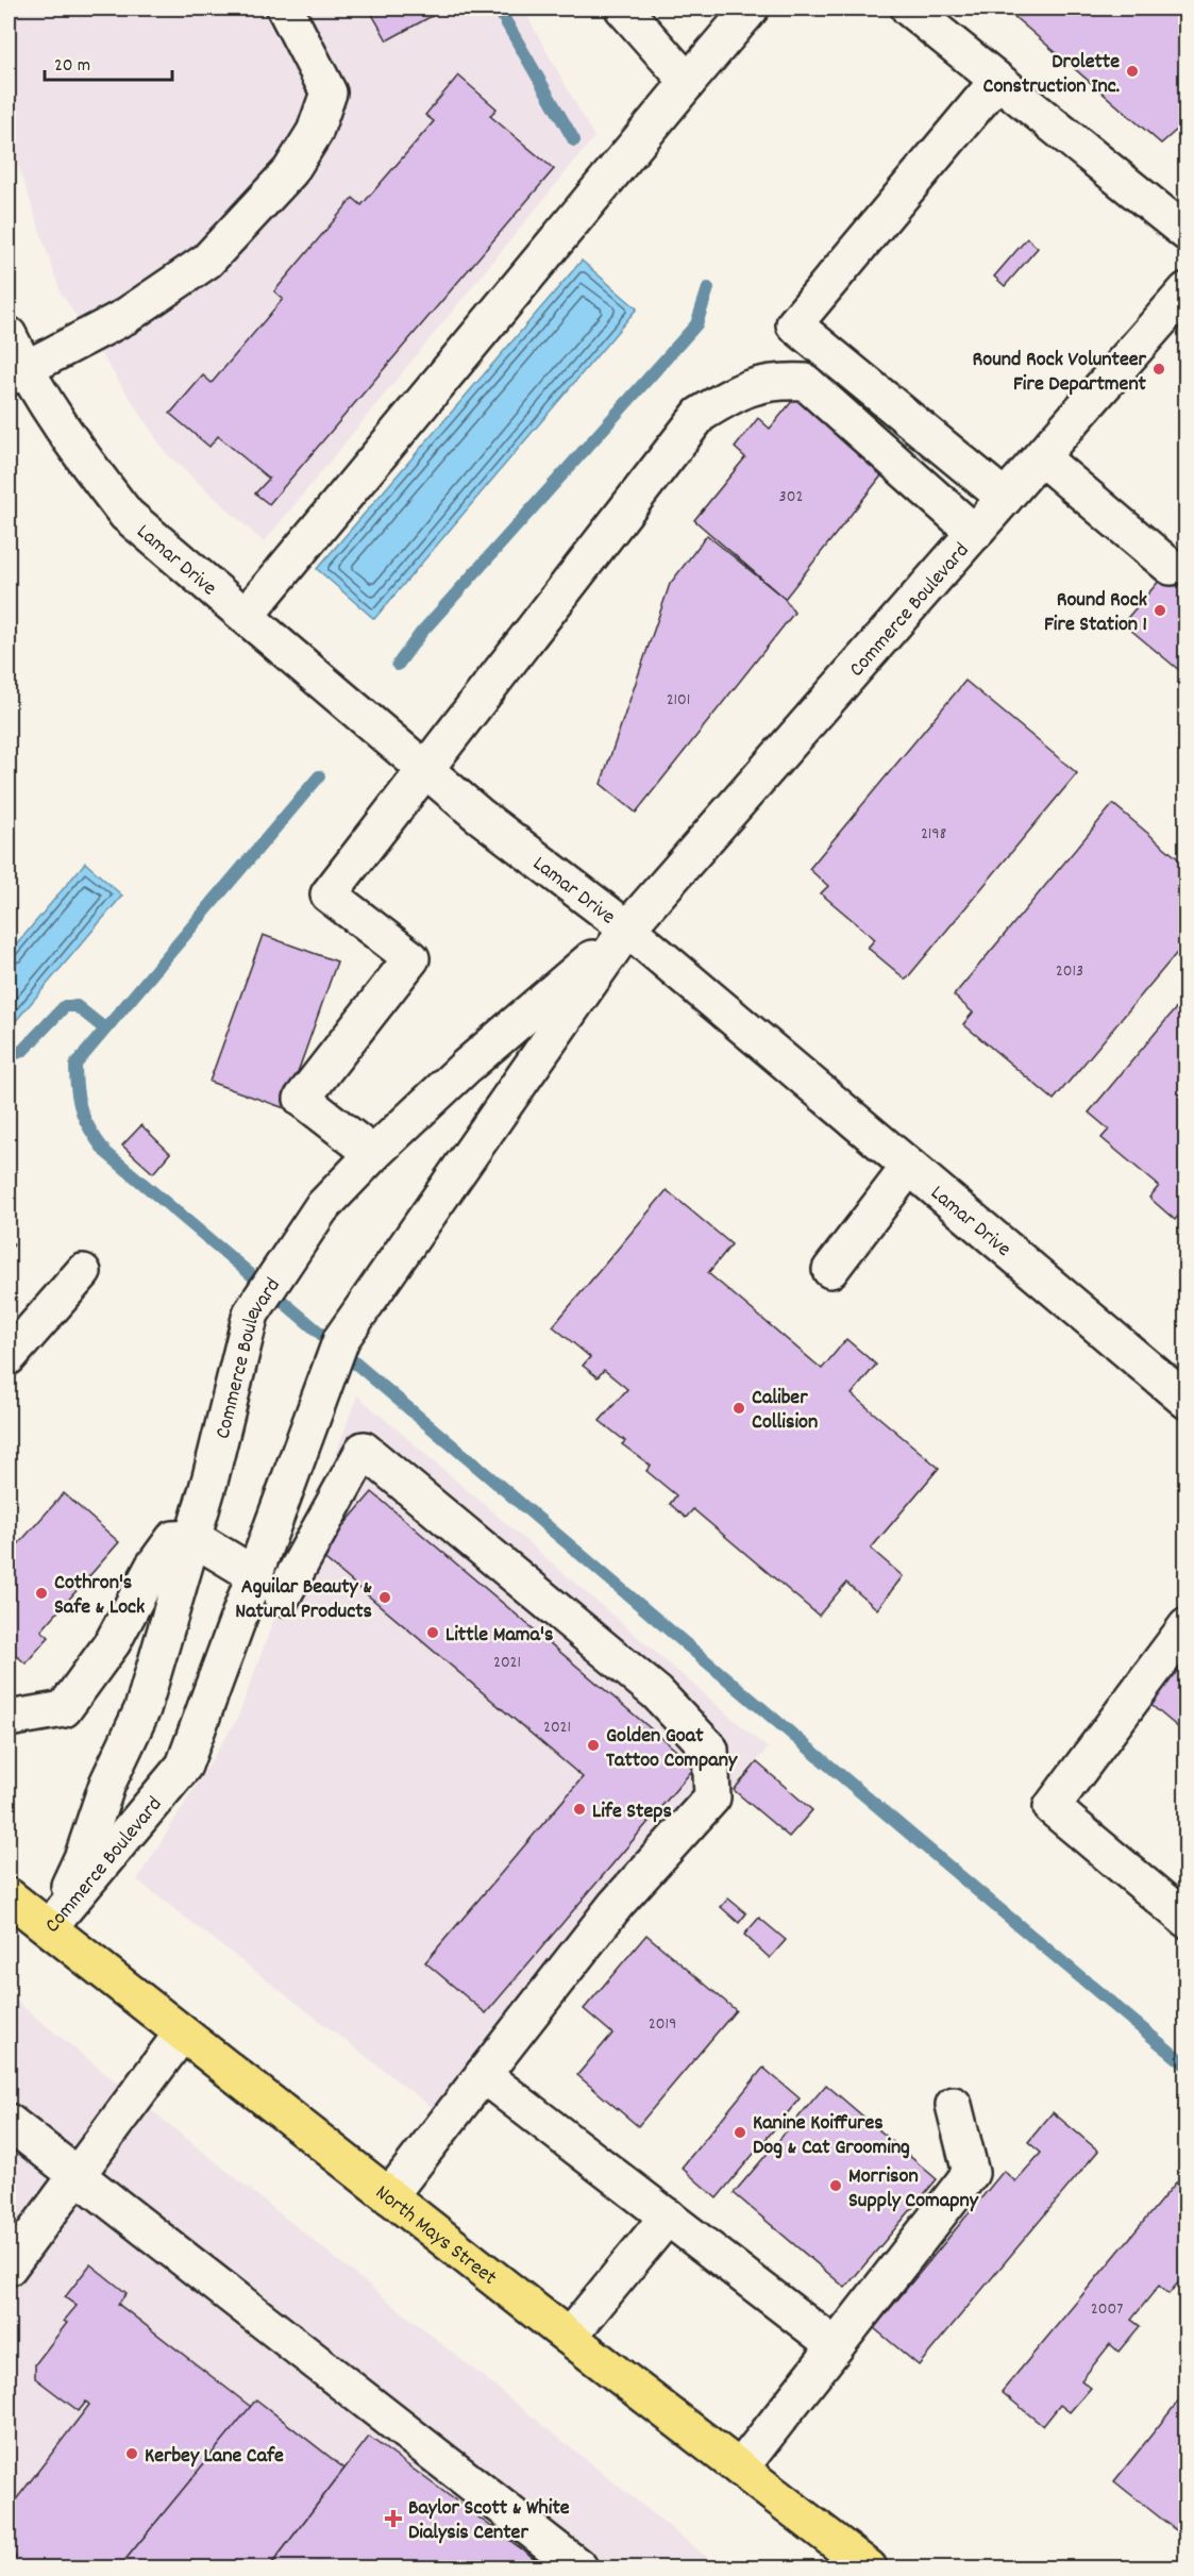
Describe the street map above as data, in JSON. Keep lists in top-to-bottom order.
{
  "streets": {
    "main road": ["North Mays Street"],
    "street": ["Lamar Drive", "Commerce Boulevard"]
  },
  "crossings": [
    ["Lamar Drive", "Commerce Boulevard"],
    ["Commerce Boulevard", "North Mays Street"]
  ],
  "places": {
    "other": [
      "Drolette Construction Inc.",
      "Round Rock Volunteer Fire Department",
      "Round Rock Fire Station 1",
      "Caliber Collision",
      "Cothron's Safe & Lock",
      "Aguilar Beauty & Natural Products",
      "Little Mama's",
      "Golden Goat Tattoo Company",
      "Life Steps",
      "Kanine Koiffures Dog & Cat Grooming",
      "Morrison Supply Comapny",
      "Kerbey Lane Cafe"
    ],
    "health": ["Baylor Scott & White Dialysis Center"]
  },
  "house_numbers": [
    "302",
    "2101",
    "2198",
    "2013",
    "2021",
    "2021",
    "2019",
    "2007"
  ],
  "scale_bar": "20 m"
}
